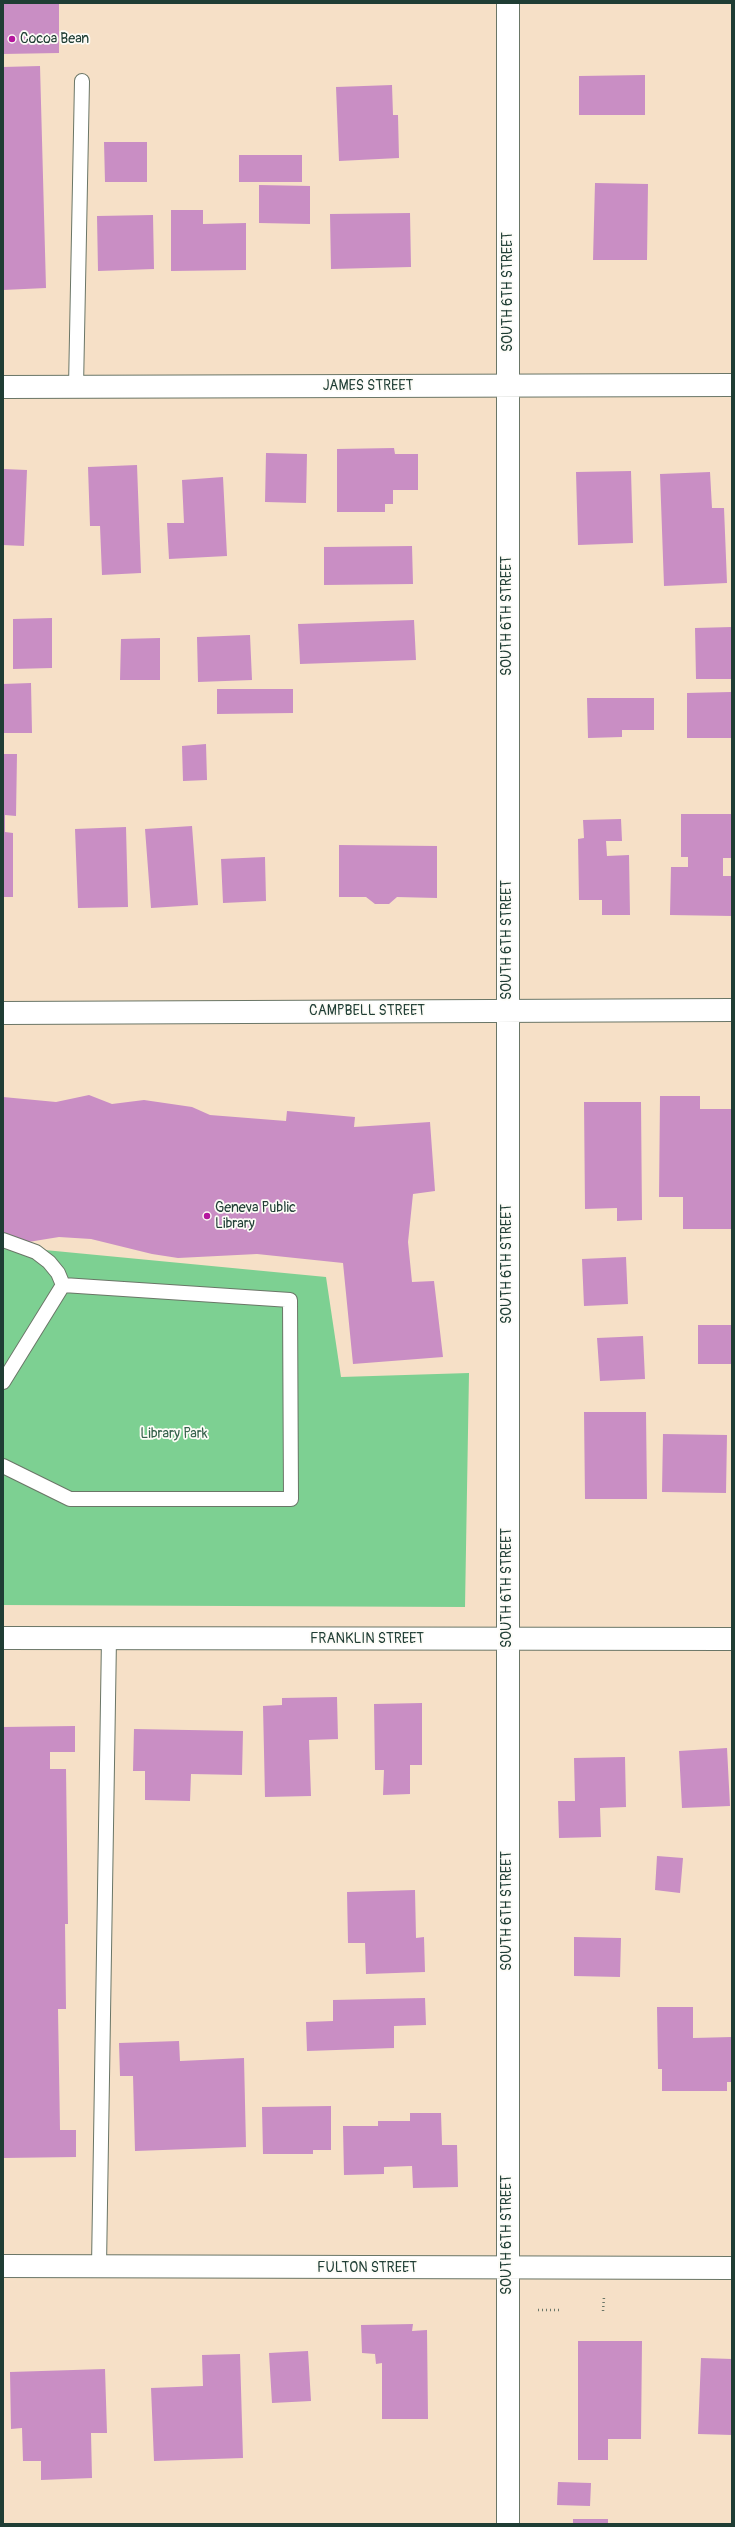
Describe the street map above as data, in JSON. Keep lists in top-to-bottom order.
{
  "streets": {
    "street": [
      "SOUTH 6TH STREET",
      "JAMES STREET",
      "CAMPBELL STREET",
      "FRANKLIN STREET",
      "FULTON STREET"
    ]
  },
  "crossings": [
    ["SOUTH 6TH STREET", "JAMES STREET"],
    ["SOUTH 6TH STREET", "CAMPBELL STREET"],
    ["SOUTH 6TH STREET", "FRANKLIN STREET"],
    ["SOUTH 6TH STREET", "FULTON STREET"]
  ],
  "parks": ["Library Park"],
  "places": ["Cocoa Bean", "Geneva Public Library"]
}
